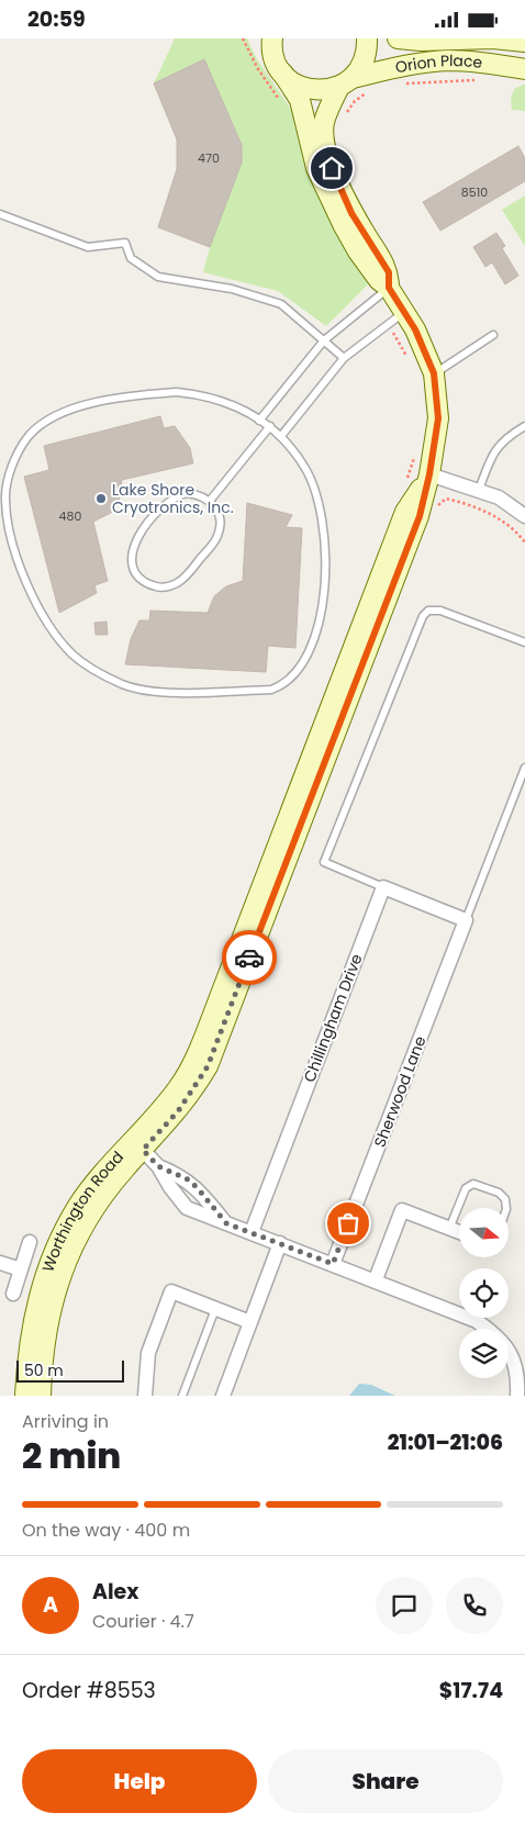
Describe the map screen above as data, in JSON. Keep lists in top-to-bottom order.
{
  "streets": {
    "street": [
      "Orion Place",
      "Chillingham Drive",
      "Sherwood Lane",
      "Worthington Road"
    ]
  },
  "crossings": [
    ["Orion Place", "Worthington Road"]
  ],
  "places": ["Lake Shore Cryotronics, Inc."],
  "house_numbers": ["470", "8510", "480"],
  "scale_bar": "50 m",
  "north": "right",
  "page": {
    "status": "20:59",
    "scale": "50 m",
    "heading": ["2 min", "Arriving in", "21:01–21:06"],
    "panel": [
      "Alex",
      "Courier · 4.7",
      "Order #8553",
      "$17.74"
    ],
    "bar": "On the way · 400 m",
    "round": "A",
    "buttons": ["Help", "Share"]
  }
}
